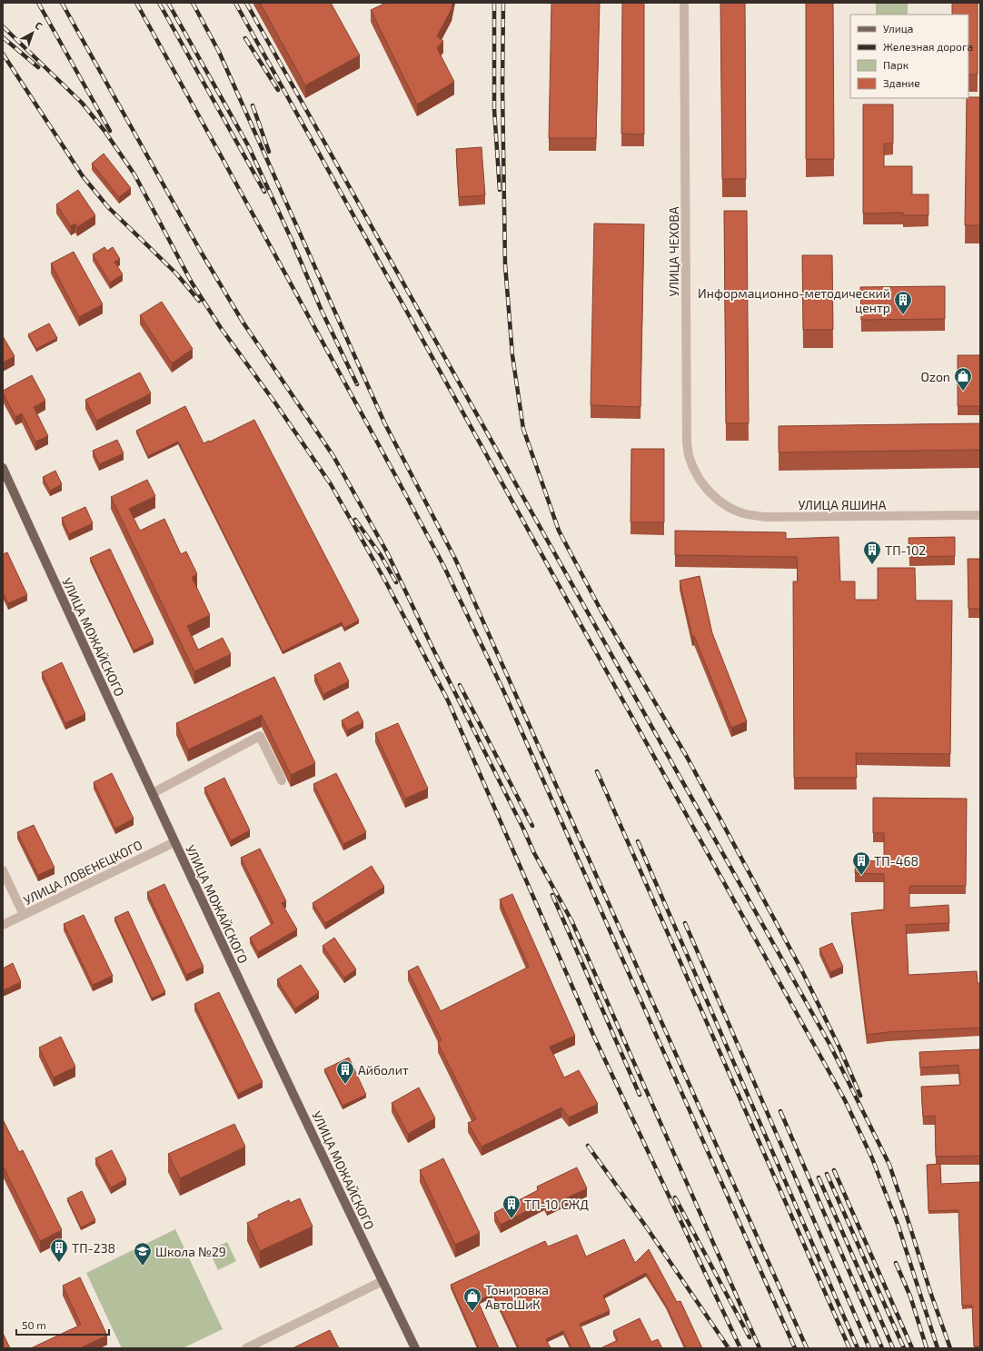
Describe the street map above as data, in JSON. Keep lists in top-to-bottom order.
{
  "streets": {
    "main road": ["УЛИЦА МОЖАЙСКОГО"],
    "street": ["УЛИЦА ЧЕХОВА", "УЛИЦА ЯШИНА", "УЛИЦА ЛОВЕНЕЦКОГО"]
  },
  "crossings": [
    ["УЛИЦА ЧЕХОВА", "УЛИЦА ЯШИНА"],
    ["УЛИЦА МОЖАЙСКОГО", "УЛИЦА ЛОВЕНЕЦКОГО"]
  ],
  "places": {
    "building": [
      "Информационно-методический центр",
      "ТП-102",
      "ТП-468",
      "Айболит",
      "ТП-10 СЖД",
      "ТП-238"
    ],
    "shop": ["Ozon", "Тонировка АвтоШиК"],
    "school or university": ["Школа №29"]
  },
  "legend": [
    "Улица",
    "Железная дорога",
    "Парк",
    "Здание"
  ],
  "scale_bar": "50 m",
  "north": "top right"
}
